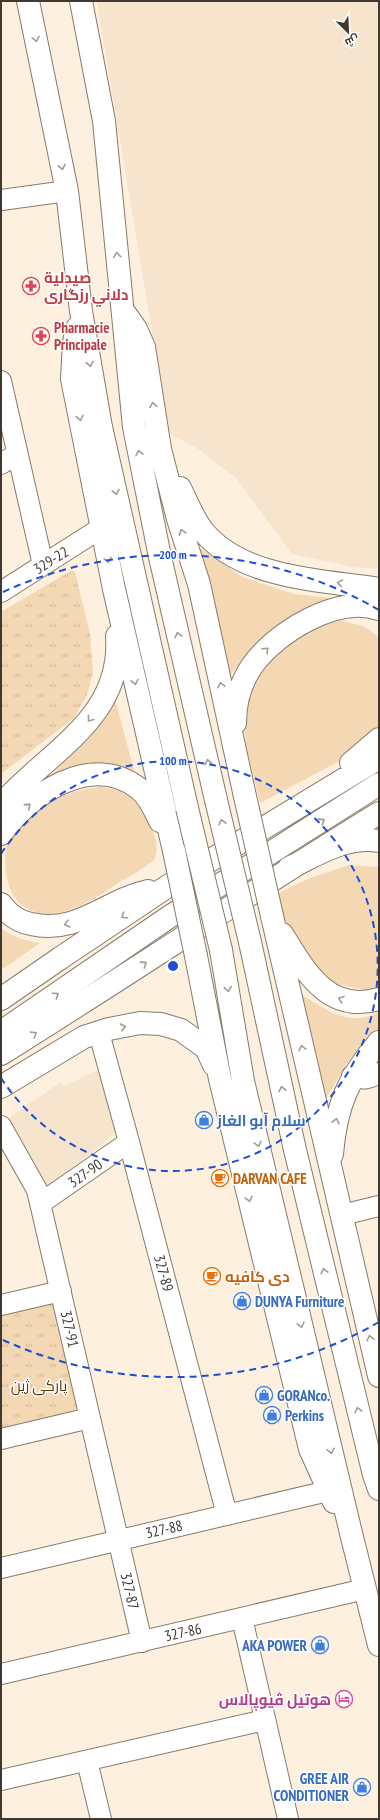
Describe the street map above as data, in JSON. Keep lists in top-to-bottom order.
{
  "streets": {
    "street": [
      "329-22",
      "327-90",
      "327-89",
      "327-91",
      "327-88",
      "327-87",
      "327-86"
    ]
  },
  "crossings": [
    ["327-90", "327-89"],
    ["327-90", "327-91"],
    ["327-89", "327-88"],
    ["327-91", "327-88"],
    ["327-91", "327-87"],
    ["327-88", "327-87"],
    ["327-87", "327-86"]
  ],
  "parks": ["پارکی ژین"],
  "places": {
    "pharmacy": ["صيدلية دلاني رزگاری", "Pharmacie Principale"],
    "shop": [
      "سلام آبو الغاز",
      "DUNYA Furniture",
      "GORANco.",
      "Perkins",
      "AKA POWER",
      "GREE AIR CONDITIONER"
    ],
    "cafe": ["DARVAN CAFE", "دى كافيه"],
    "hotel": ["هوتیل ڤیوپالاس"]
  },
  "north": "bottom right",
  "rings": ["200 m", "100 m"]
}
